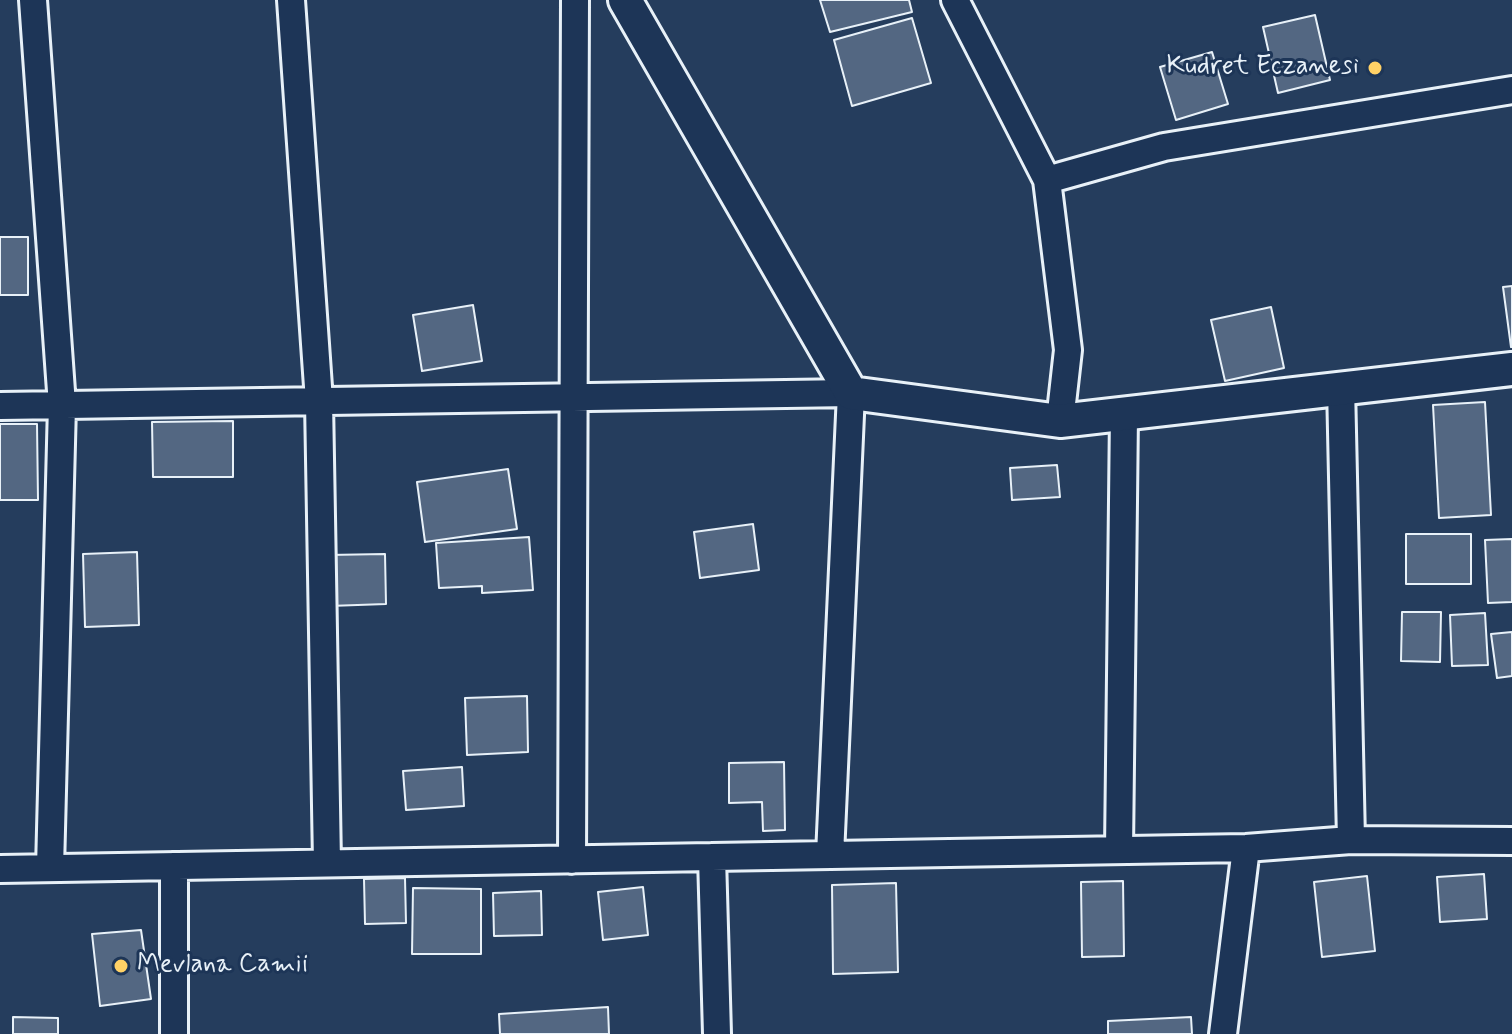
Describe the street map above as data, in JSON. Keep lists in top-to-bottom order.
{
  "places": ["Kudret Eczanesi", "Mevlana Camii"]
}
